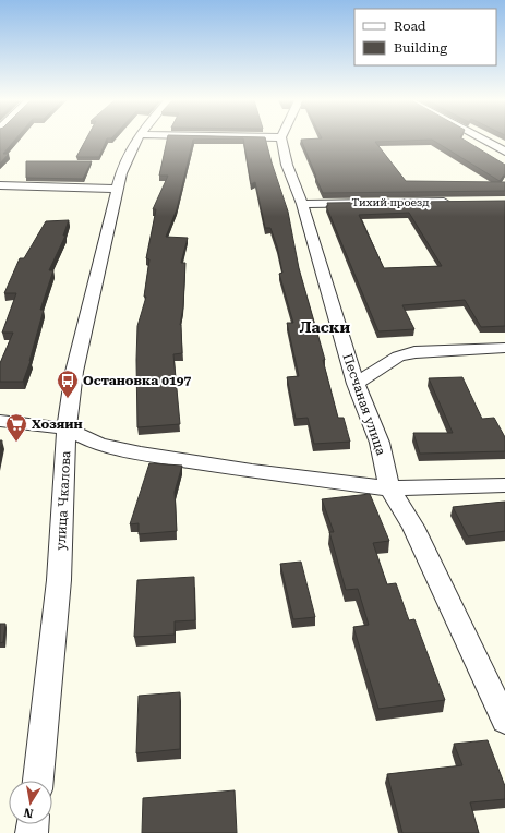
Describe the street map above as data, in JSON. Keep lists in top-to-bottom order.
{
  "streets": {
    "street": ["Тихий проезд", "Песчаная улица", "улица Чкалова"]
  },
  "crossings": [
    ["Тихий проезд", "Песчаная улица"]
  ],
  "districts": ["Ласки"],
  "places": {
    "bus stop": ["Остановка 0197"],
    "supermarket": ["Хозяин"]
  },
  "legend": ["Road", "Building"],
  "north": "bottom"
}
